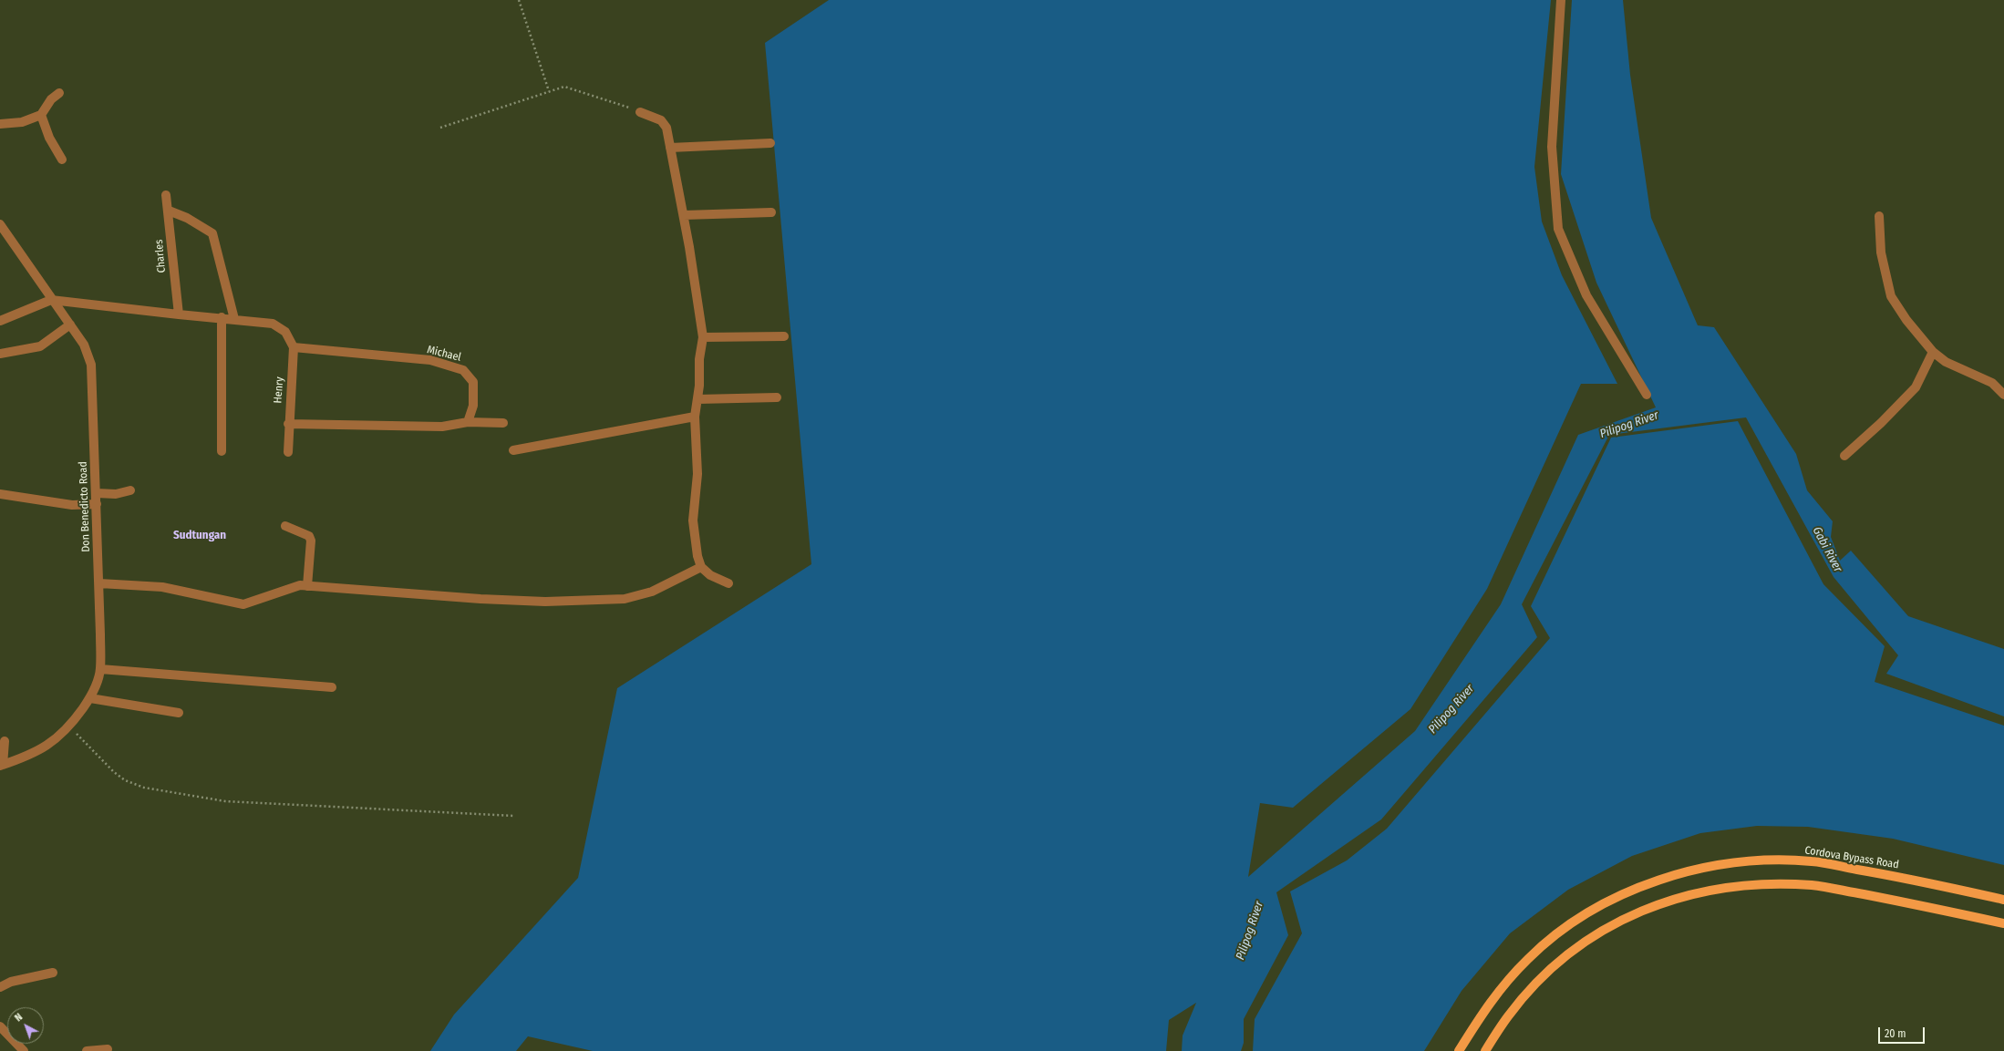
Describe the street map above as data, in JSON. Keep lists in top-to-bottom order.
{
  "streets": {
    "main road": ["Cordova Bypass Road"],
    "street": [
      "Charles",
      "Michael",
      "Henry",
      "Don Benedicto Road"
    ]
  },
  "crossings": [
    ["Michael", "Henry"]
  ],
  "districts": ["Sudtungan"],
  "water": ["Pilipog River", "Gabi River"],
  "scale_bar": "20 m",
  "north": "top left"
}
